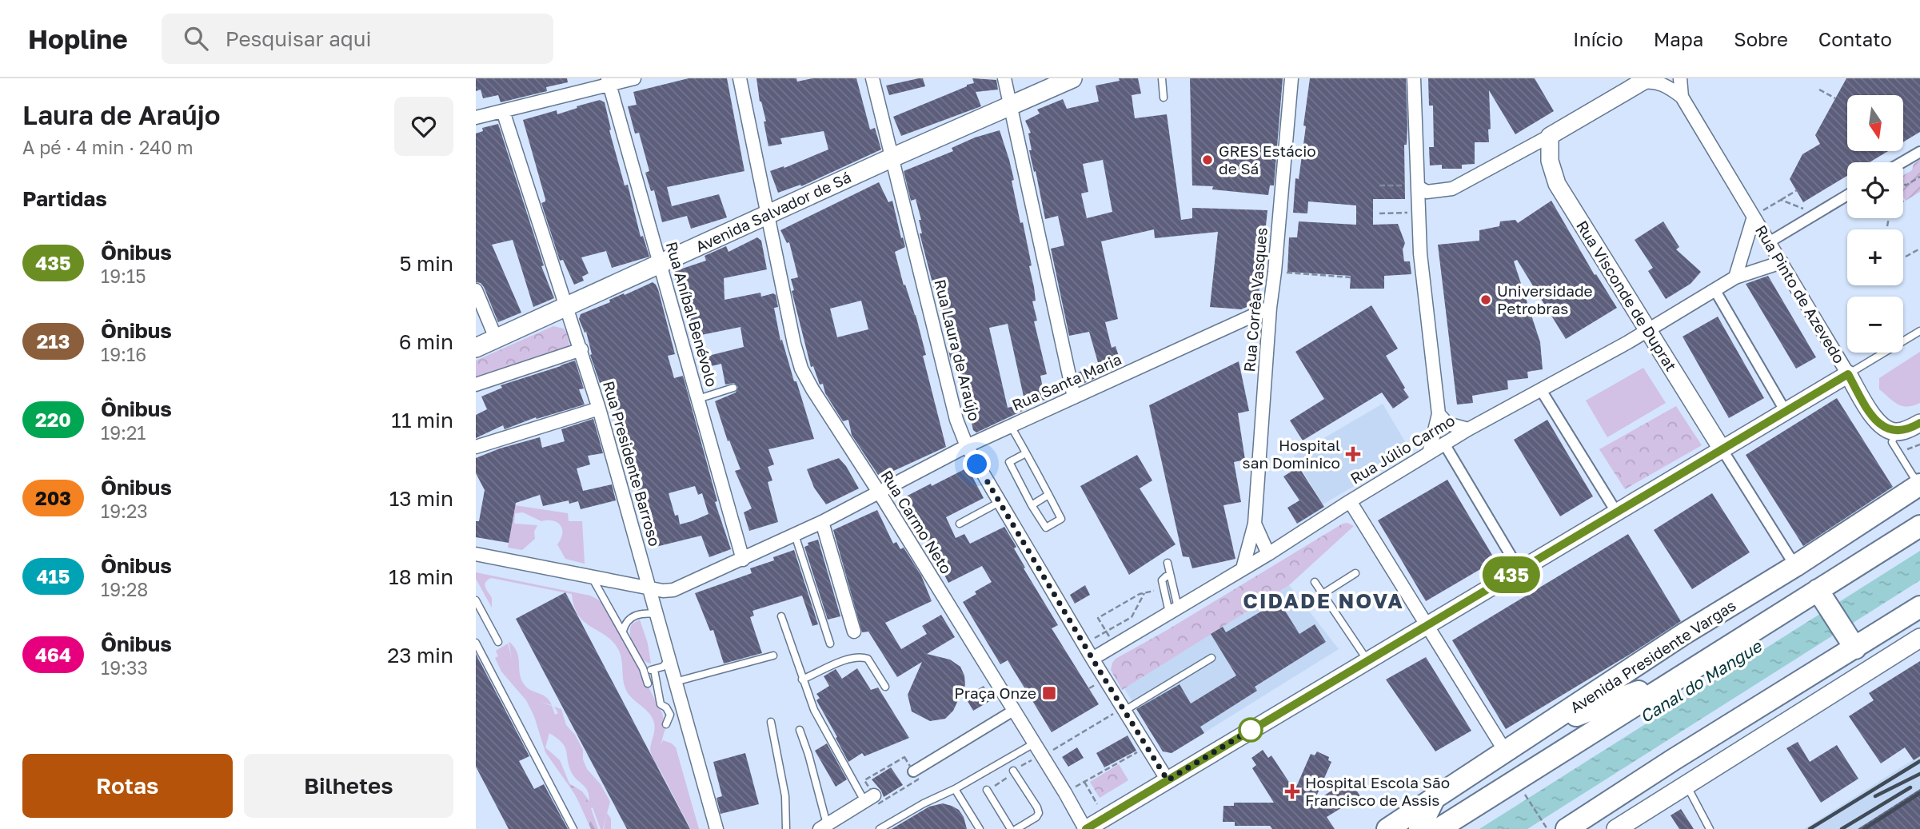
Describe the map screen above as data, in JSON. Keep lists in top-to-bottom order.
{
  "streets": {
    "main road": ["Avenida Salvador de Sá", "Avenida Presidente Vargas"],
    "street": [
      "Rua Pinto de Azevedo",
      "Rua Visconde de Duprat",
      "Rua Corrêa Vasques",
      "Rua Aníbal Benévolo",
      "Rua Laura de Araújo",
      "Rua Santa Maria",
      "Rua Júlio Carmo",
      "Rua Presidente Barroso",
      "Rua Carmo Neto"
    ]
  },
  "crossings": [
    ["Avenida Salvador de Sá", "Rua Aníbal Benévolo"],
    ["Avenida Salvador de Sá", "Rua Laura de Araújo"],
    ["Avenida Salvador de Sá", "Rua Presidente Barroso"],
    ["Avenida Salvador de Sá", "Rua Carmo Neto"],
    ["Rua Pinto de Azevedo", "Rua Júlio Carmo"],
    ["Rua Visconde de Duprat", "Rua Júlio Carmo"],
    ["Rua Corrêa Vasques", "Rua Santa Maria"],
    ["Rua Corrêa Vasques", "Rua Júlio Carmo"],
    ["Rua Aníbal Benévolo", "Rua Santa Maria"],
    ["Rua Laura de Araújo", "Rua Santa Maria"],
    ["Rua Laura de Araújo", "Rua Júlio Carmo"],
    ["Rua Santa Maria", "Rua Presidente Barroso"],
    ["Rua Santa Maria", "Rua Carmo Neto"]
  ],
  "districts": ["CIDADE NOVA"],
  "water": ["Canal do Mangue"],
  "places": {
    "other": ["GRES Estácio de Sá", "Universidade Petrobras"],
    "health": ["Hospital san Dominico", "Hospital Escola São Francisco de Assis"],
    "transit": ["Praça Onze"]
  },
  "lines": ["bus line 435"],
  "north": "bottom",
  "page": {
    "header": "Hopline",
    "search": "Pesquisar aqui",
    "nav": [
      "Início",
      "Mapa",
      "Sobre",
      "Contato"
    ],
    "heading": [
      ["Laura de Araújo", "A pé · 4 min · 240 m"],
      "Partidas"
    ],
    "on_map": "435",
    "map_buttons": ["+", "−"],
    "list": [
      {
        "mark": "435",
        "name": "Ônibus",
        "note": "19:15",
        "value": "5 min"
      },
      {
        "mark": "213",
        "name": "Ônibus",
        "note": "19:16",
        "value": "6 min"
      },
      {
        "mark": "220",
        "name": "Ônibus",
        "note": "19:21",
        "value": "11 min"
      },
      {
        "mark": "203",
        "name": "Ônibus",
        "note": "19:23",
        "value": "13 min"
      },
      {
        "mark": "415",
        "name": "Ônibus",
        "note": "19:28",
        "value": "18 min"
      },
      {
        "mark": "464",
        "name": "Ônibus",
        "note": "19:33",
        "value": "23 min"
      }
    ],
    "buttons": ["Rotas", "Bilhetes"]
  }
}
